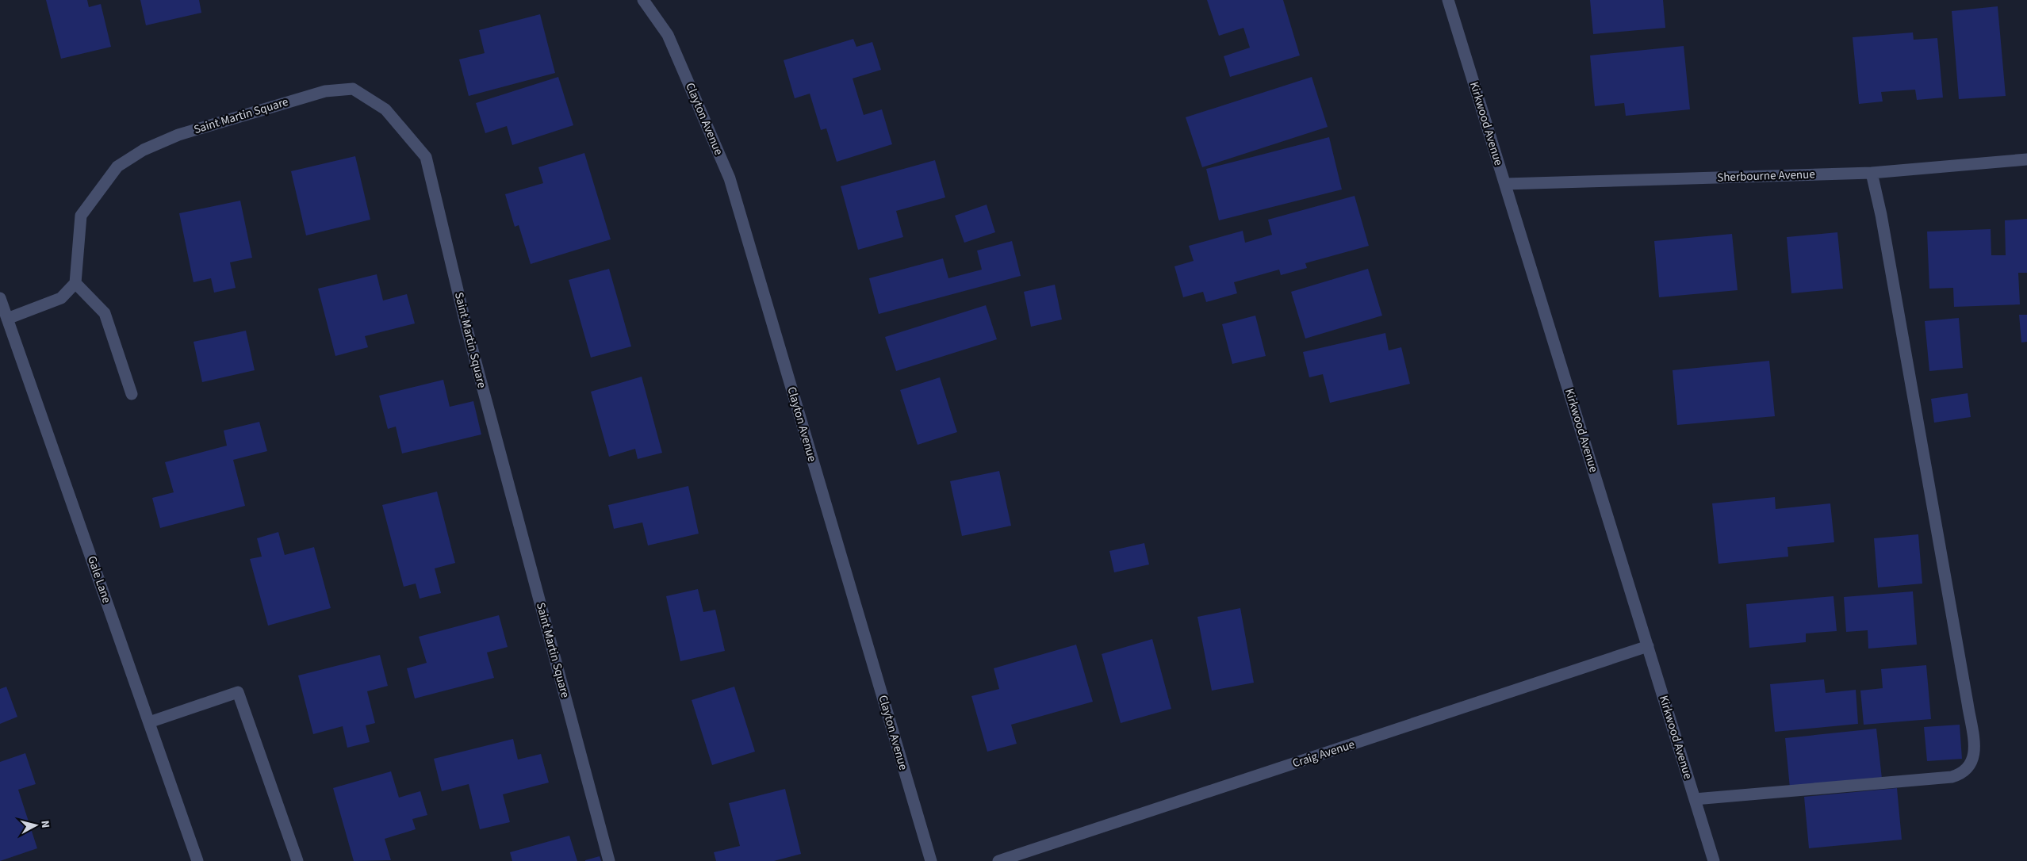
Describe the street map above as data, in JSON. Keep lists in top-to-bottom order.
{
  "streets": {
    "street": [
      "Saint Martin Square",
      "Clayton Avenue",
      "Kirkwood Avenue",
      "Sherbourne Avenue",
      "Gale Lane",
      "Craig Avenue"
    ]
  },
  "crossings": [
    ["Kirkwood Avenue", "Sherbourne Avenue"],
    ["Kirkwood Avenue", "Craig Avenue"]
  ],
  "north": "right"
}
